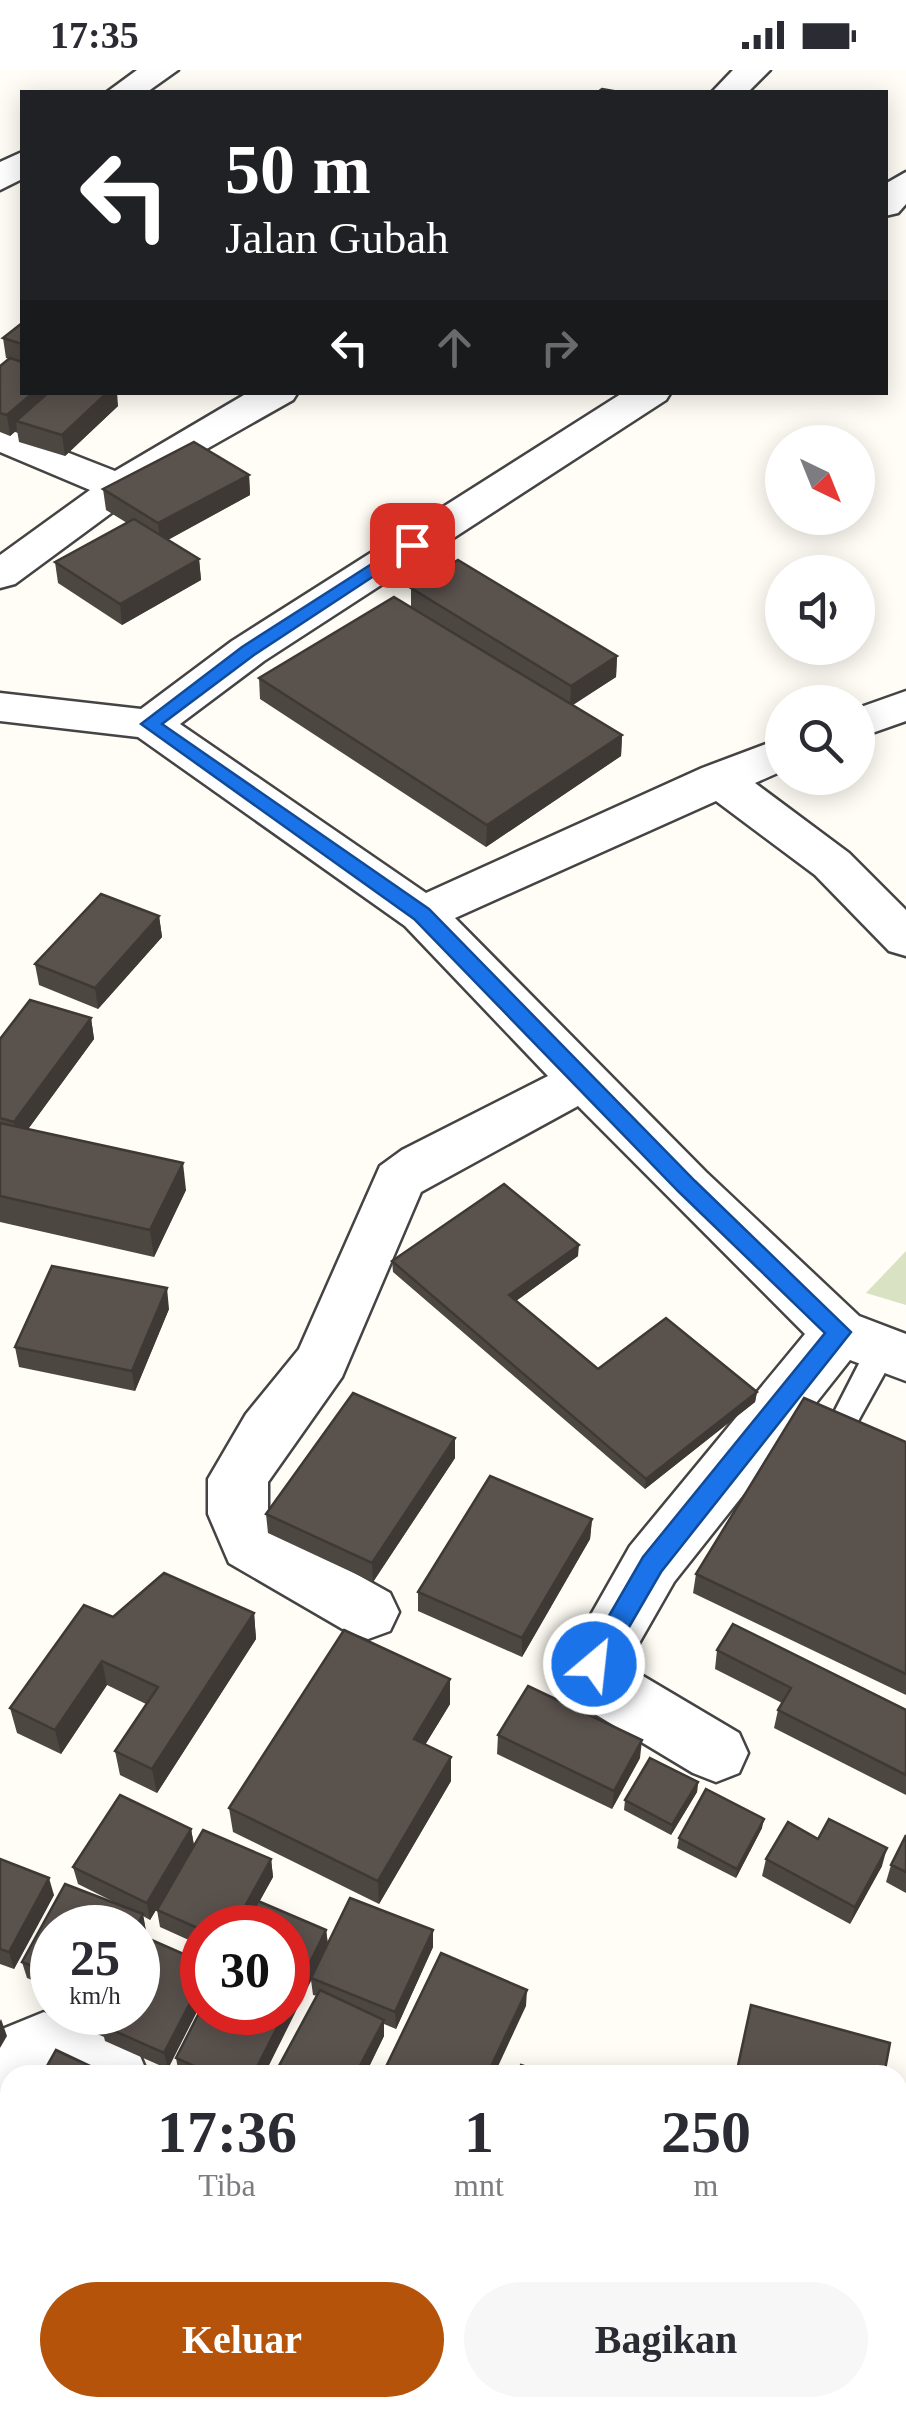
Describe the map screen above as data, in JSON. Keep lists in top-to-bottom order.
{
  "north": "bottom right",
  "page": {
    "status": "17:35",
    "turn": ["50 m", "Jalan Gubah"],
    "speed": "25 km/h",
    "limit": "30",
    "eta": [
      "17:36",
      "Tiba",
      "1",
      "mnt",
      "250",
      "m"
    ],
    "buttons": ["Keluar", "Bagikan"]
  }
}
